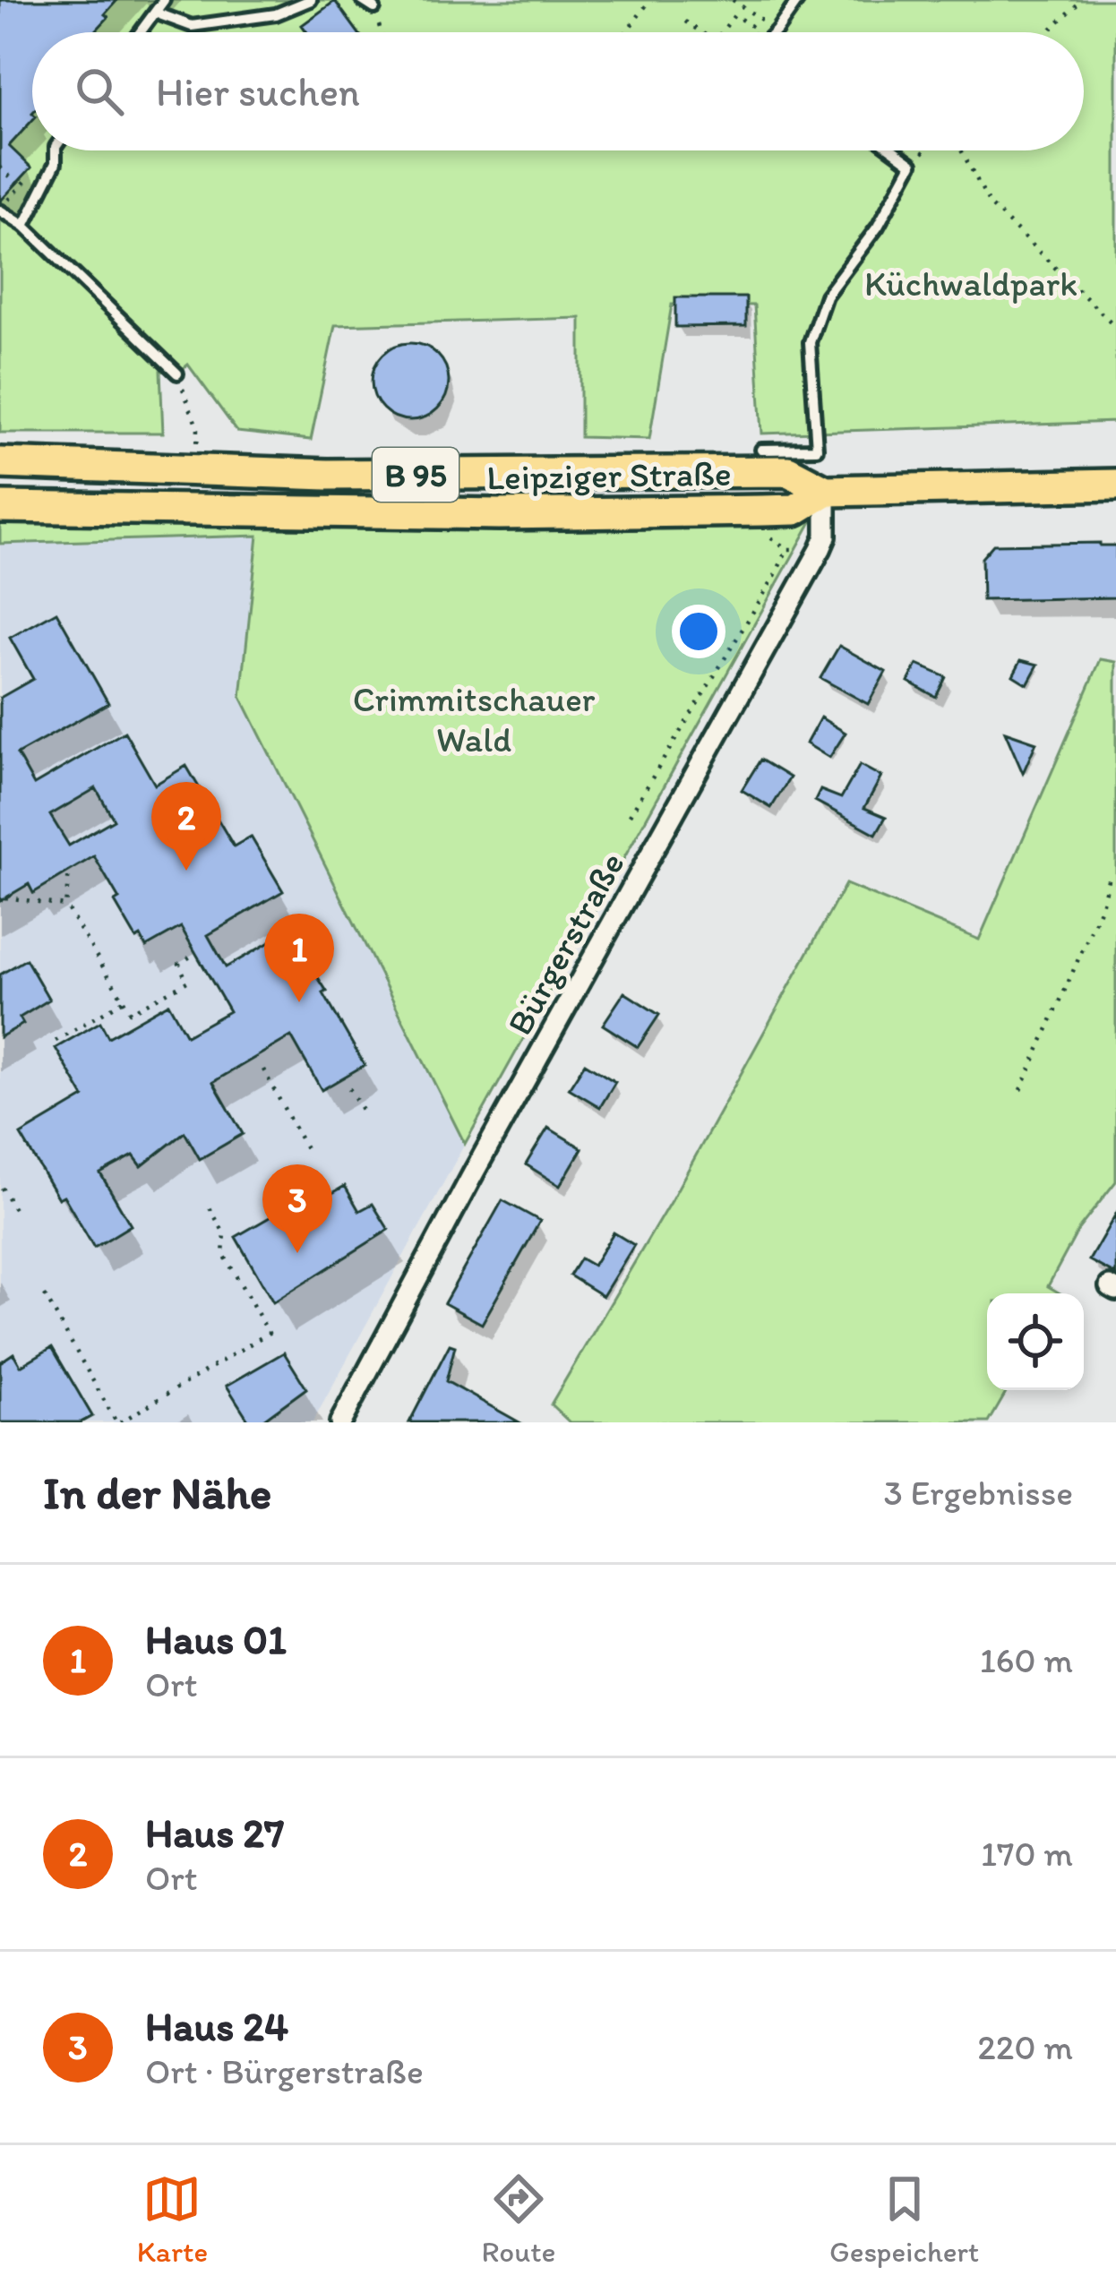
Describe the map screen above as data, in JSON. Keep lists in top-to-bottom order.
{
  "streets": {
    "main road": ["B 95", "Leipziger Straße"],
    "street": ["Bürgerstraße"]
  },
  "crossings": [
    ["Leipziger Straße", "Bürgerstraße"]
  ],
  "parks": ["Küchwaldpark", "Crimmitschauer Wald"],
  "page": {
    "search": "Hier suchen",
    "pins": ["2", "1", "3"],
    "heading": ["In der Nähe", "3 Ergebnisse"],
    "list": [
      {
        "mark": "1",
        "name": "Haus 01",
        "note": "Ort",
        "value": "160 m"
      },
      {
        "mark": "2",
        "name": "Haus 27",
        "note": "Ort",
        "value": "170 m"
      },
      {
        "mark": "3",
        "name": "Haus 24",
        "note": "Ort · Bürgerstraße",
        "value": "220 m"
      }
    ],
    "nav": ["Karte", "Route", "Gespeichert"]
  }
}
